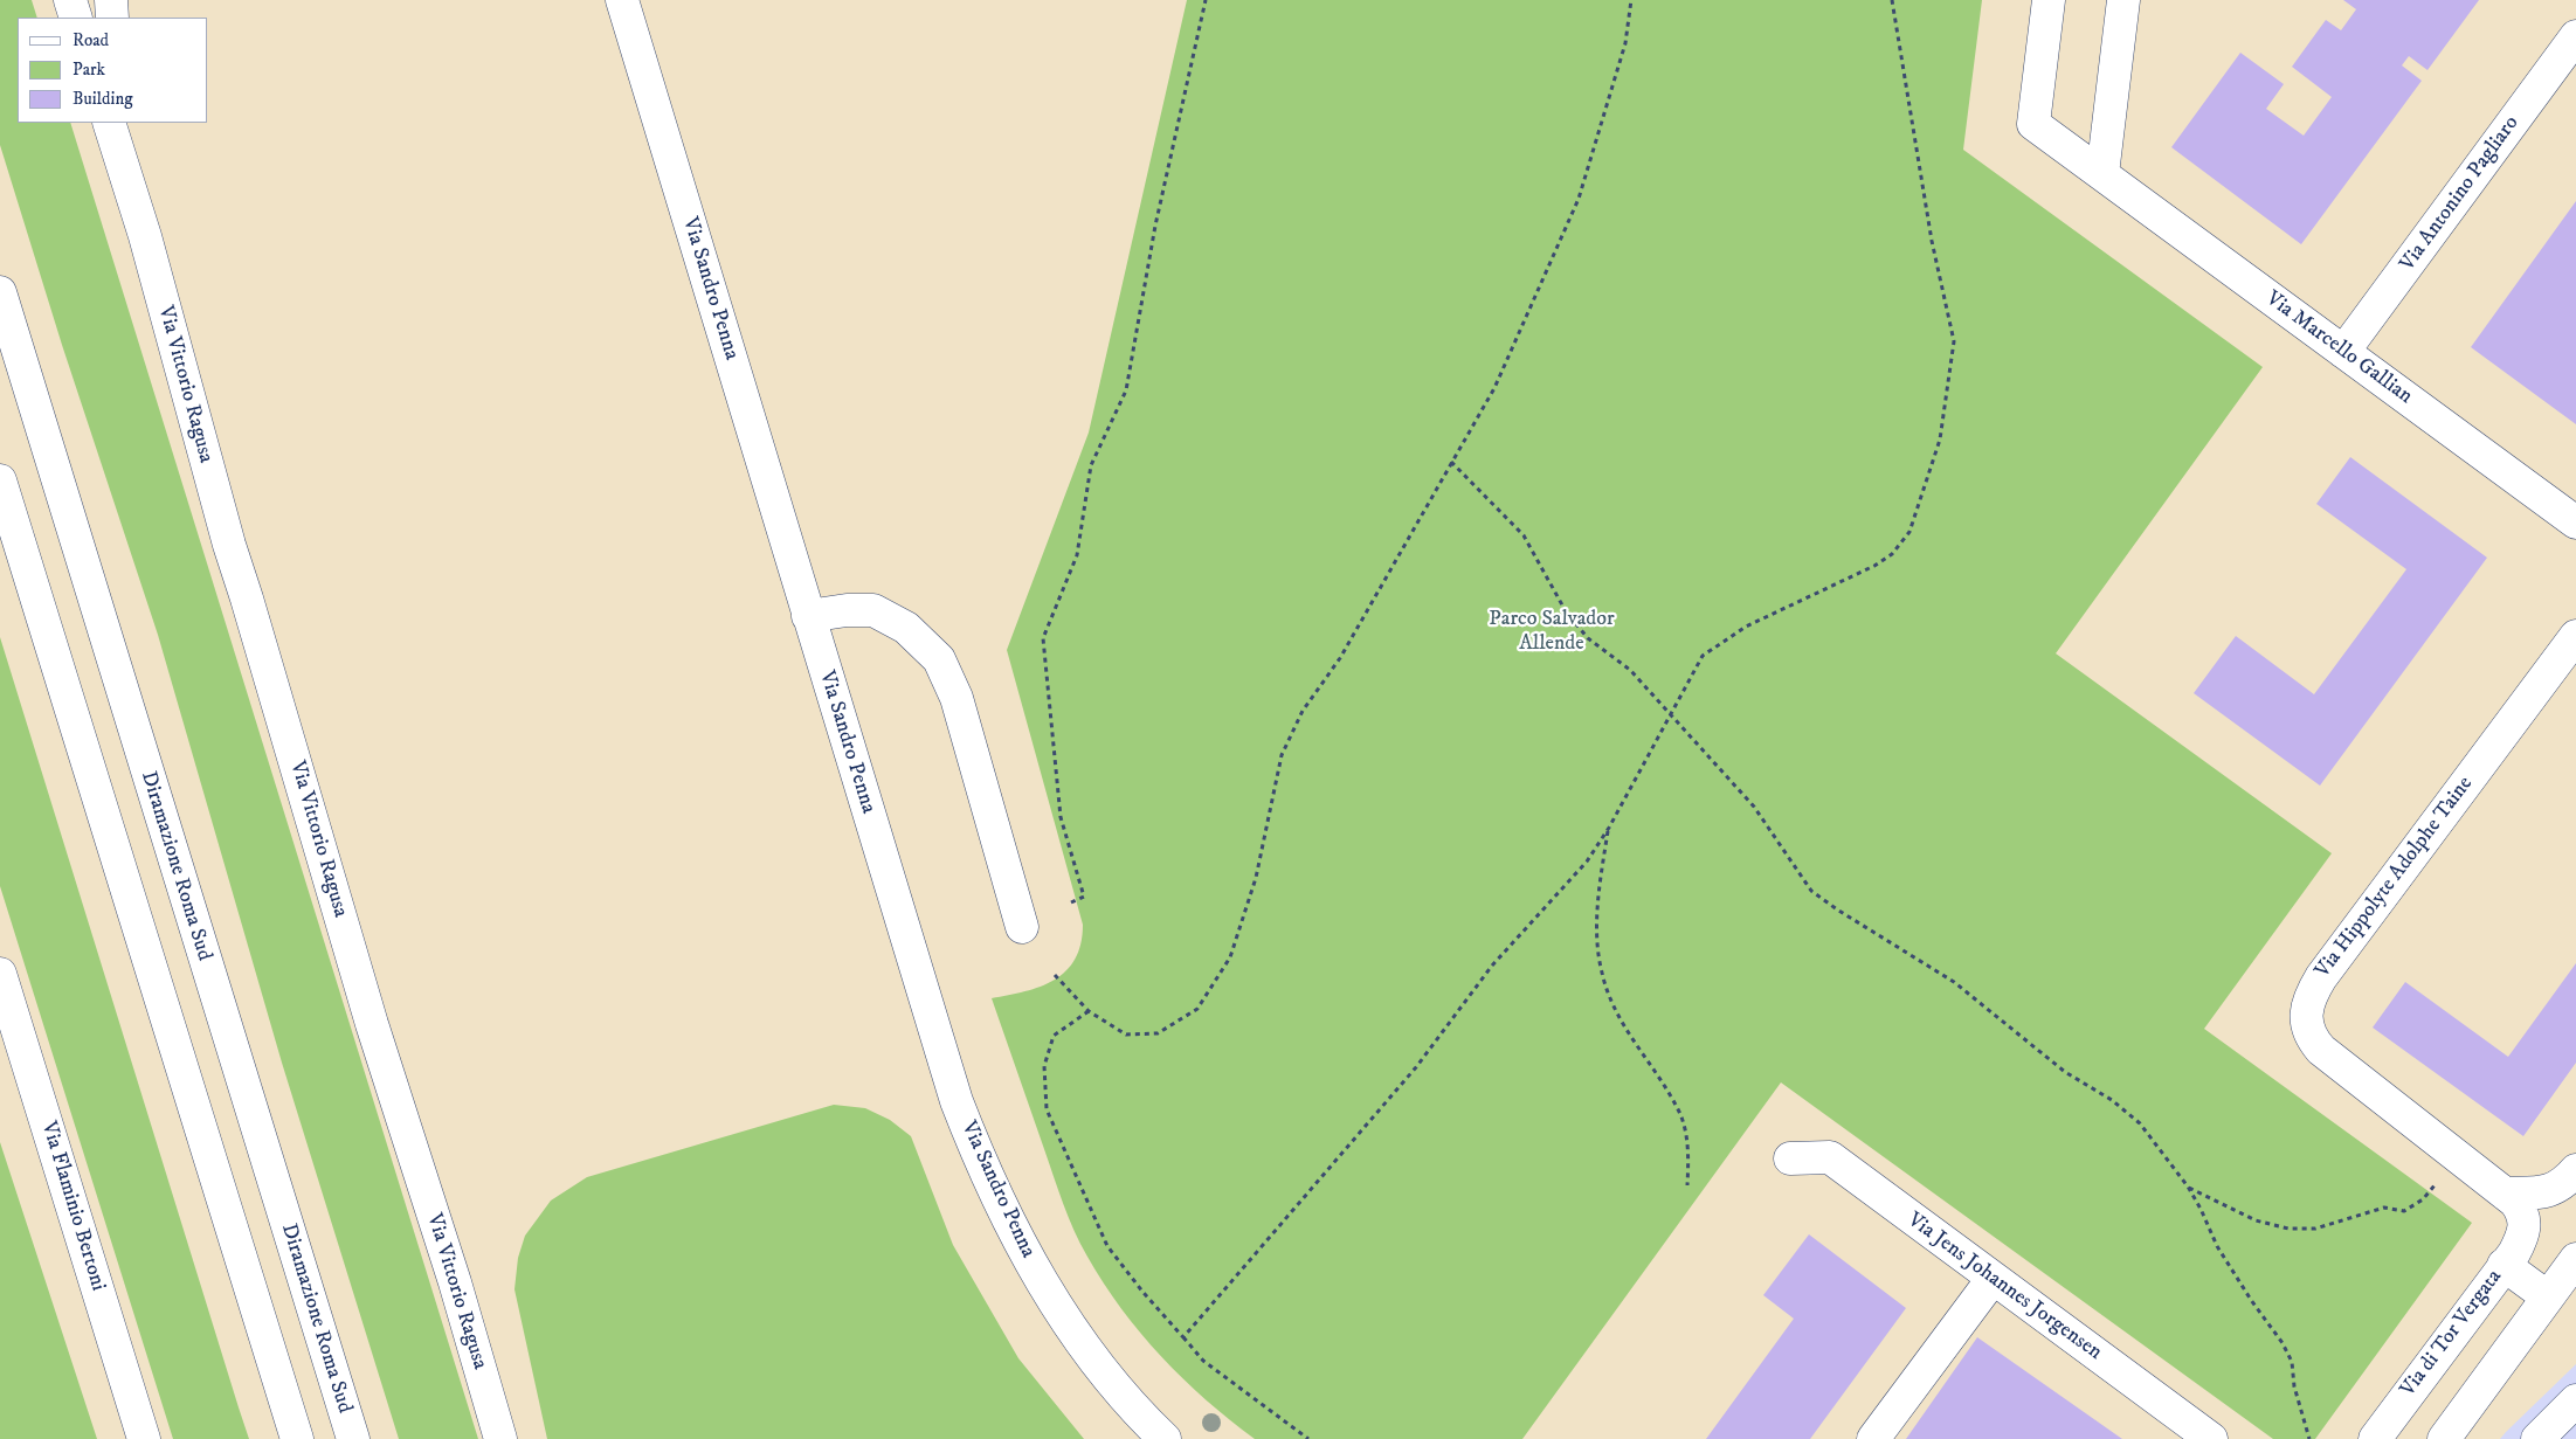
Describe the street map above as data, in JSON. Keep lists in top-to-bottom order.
{
  "streets": {
    "main road": [
      "Via Antonino Pagliaro",
      "Via Sandro Penna",
      "Via Marcello Gallian",
      "Via Vittorio Ragusa",
      "Diramazione Roma Sud",
      "Via Hippolyte Adolphe Taine",
      "Via Flaminio Bertoni",
      "Via Jens Johannes Jorgensen",
      "Via di Tor Vergata"
    ]
  },
  "crossings": [
    ["Via Antonino Pagliaro", "Via Marcello Gallian"],
    ["Via Hippolyte Adolphe Taine", "Via di Tor Vergata"]
  ],
  "parks": ["Parco Salvador Allende"],
  "legend": ["Road", "Park", "Building"]
}
